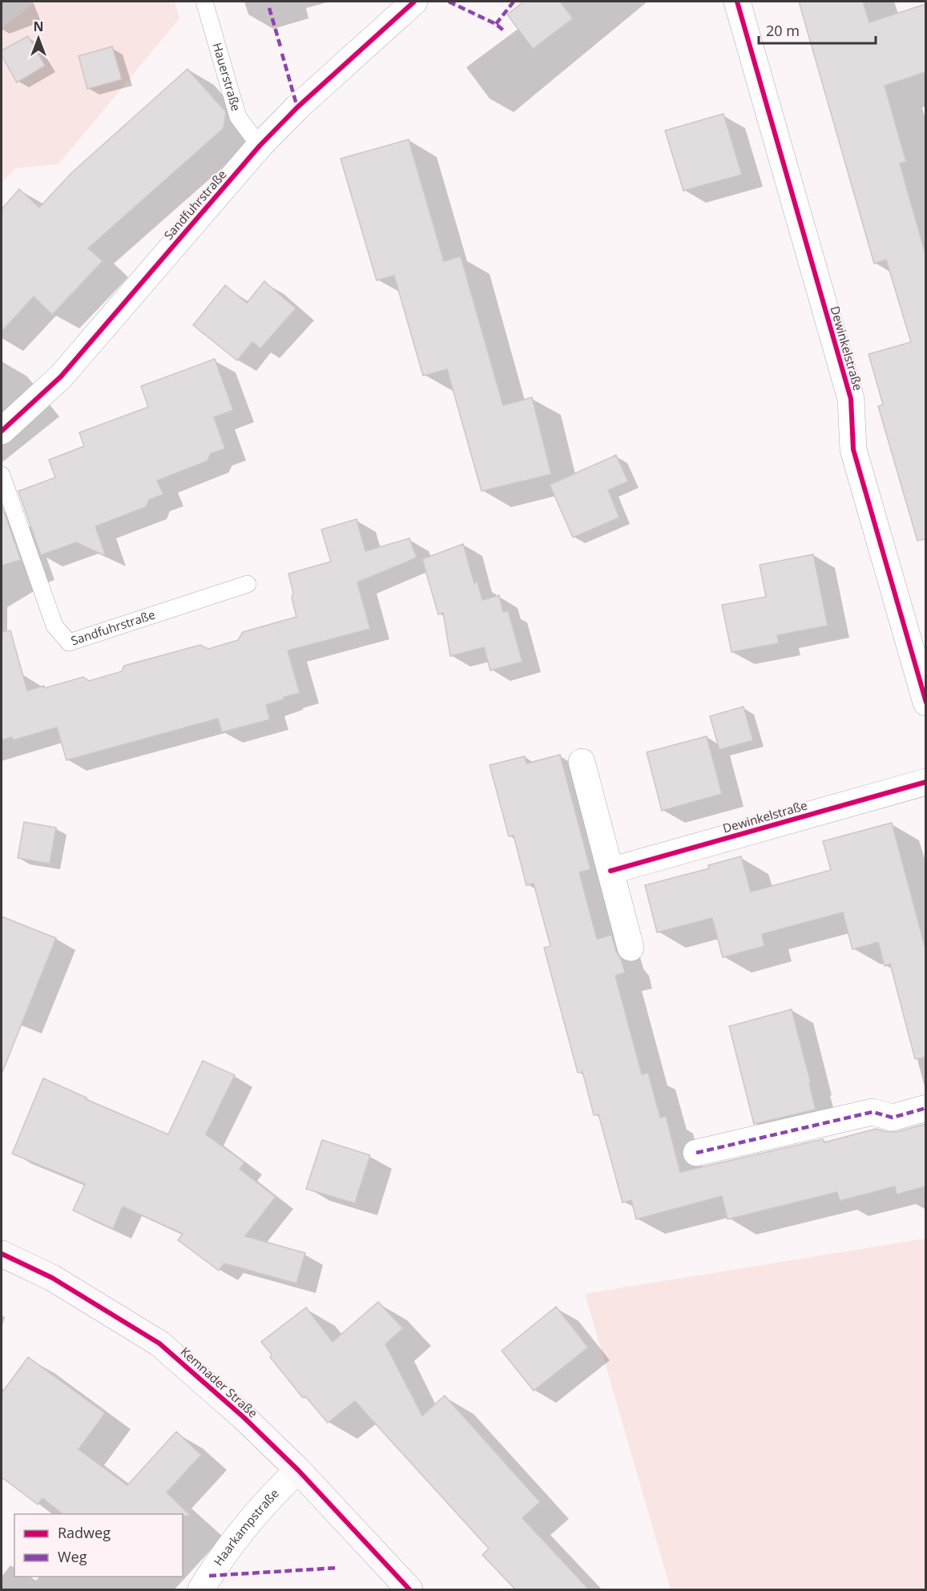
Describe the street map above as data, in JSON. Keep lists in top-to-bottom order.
{
  "streets": {
    "street": [
      "Sandfuhrstraße",
      "Dewinkelstraße",
      "Kemnader Straße",
      "Haarkampstraße"
    ],
    "lane": ["Hauerstraße"]
  },
  "crossings": [
    ["Hauerstraße", "Sandfuhrstraße"],
    ["Kemnader Straße", "Haarkampstraße"]
  ],
  "legend": ["Radweg", "Weg"],
  "scale_bar": "20 m",
  "north": "top"
}
